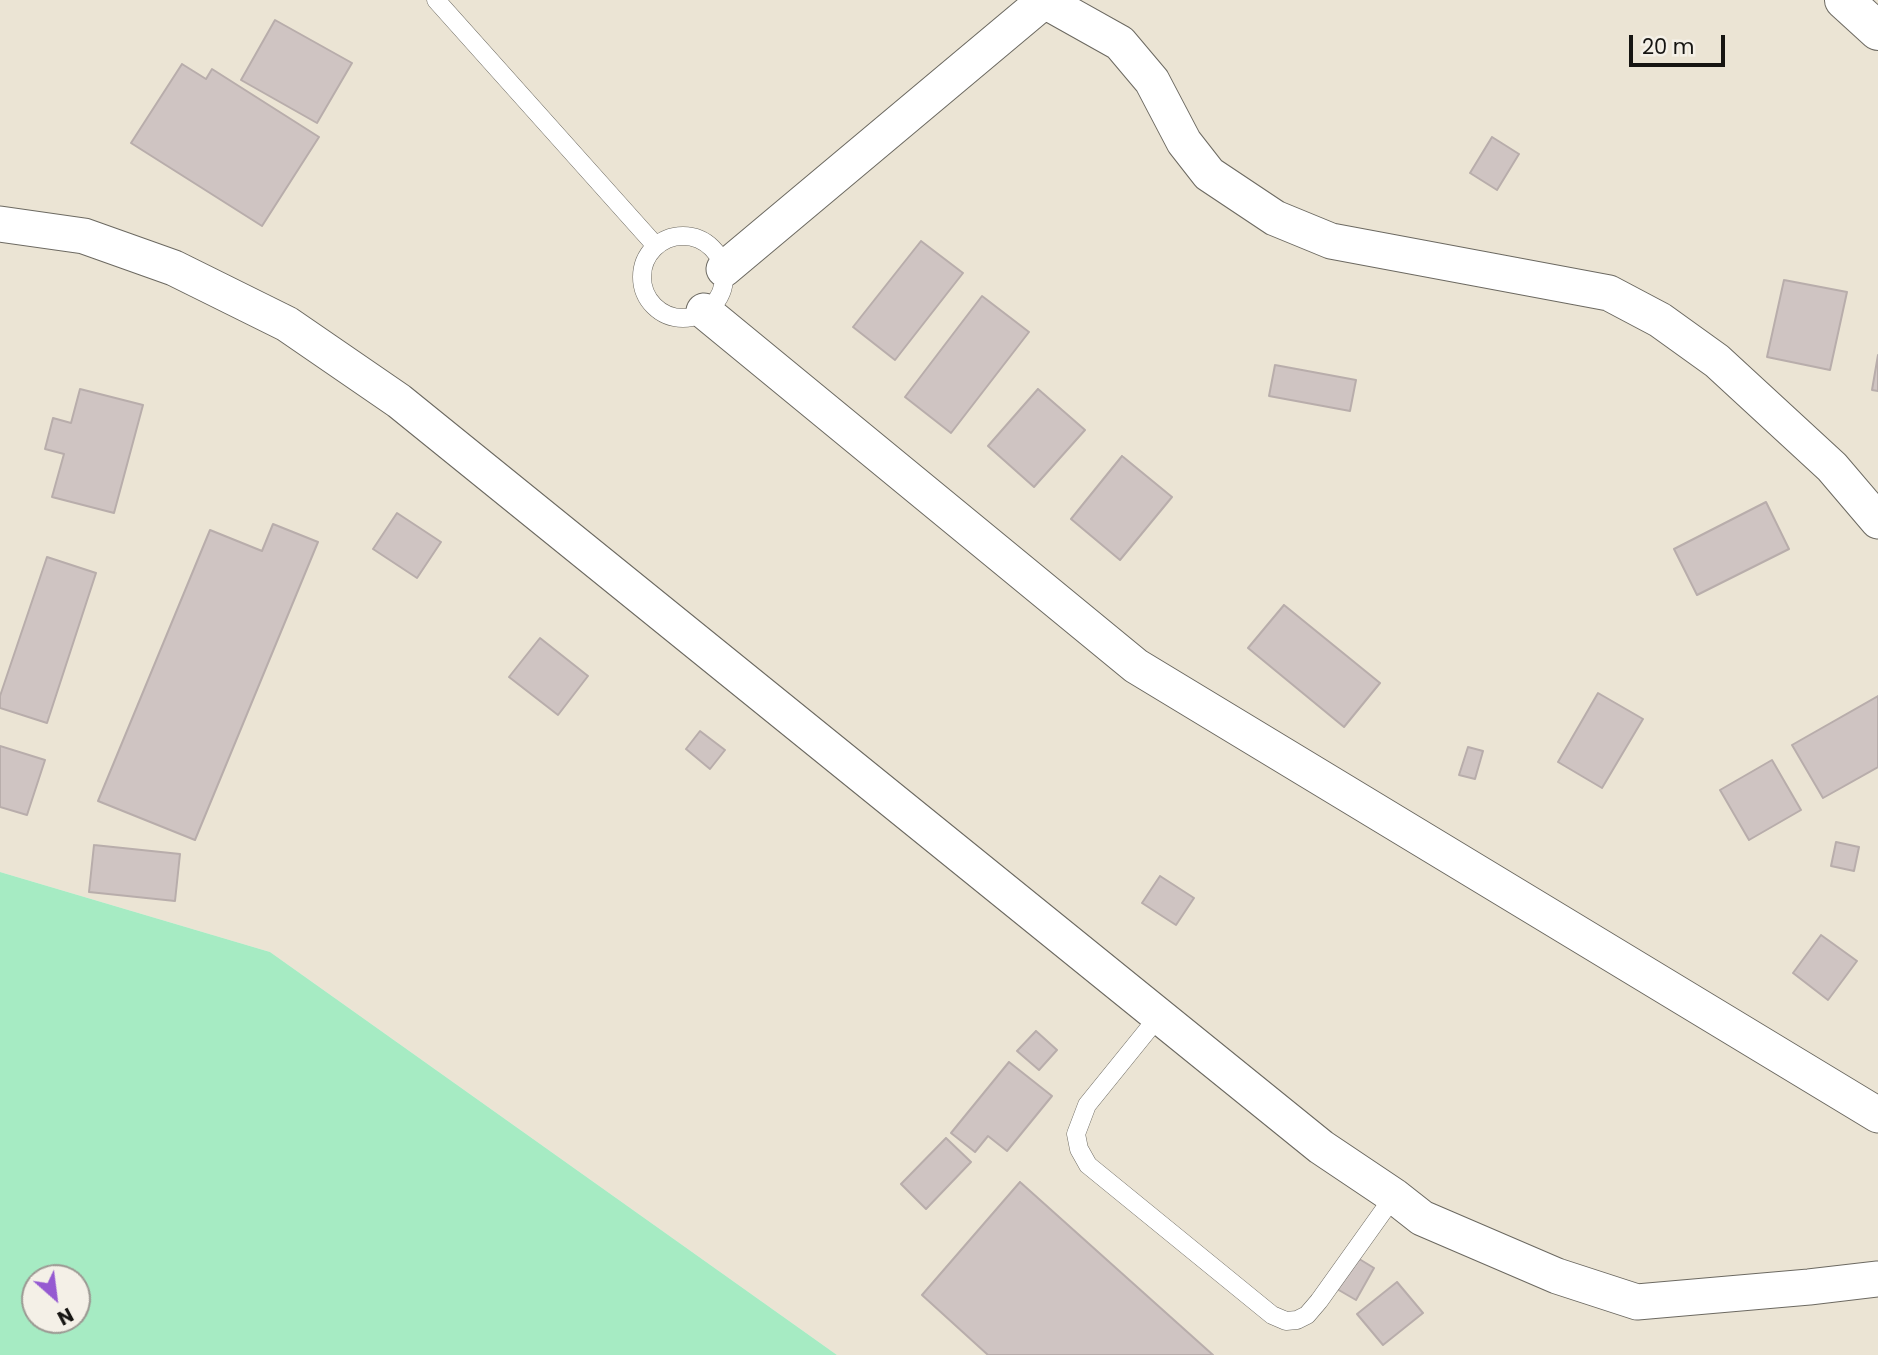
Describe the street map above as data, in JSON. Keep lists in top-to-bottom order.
{
  "scale_bar": "20 m",
  "north": "bottom right"
}
